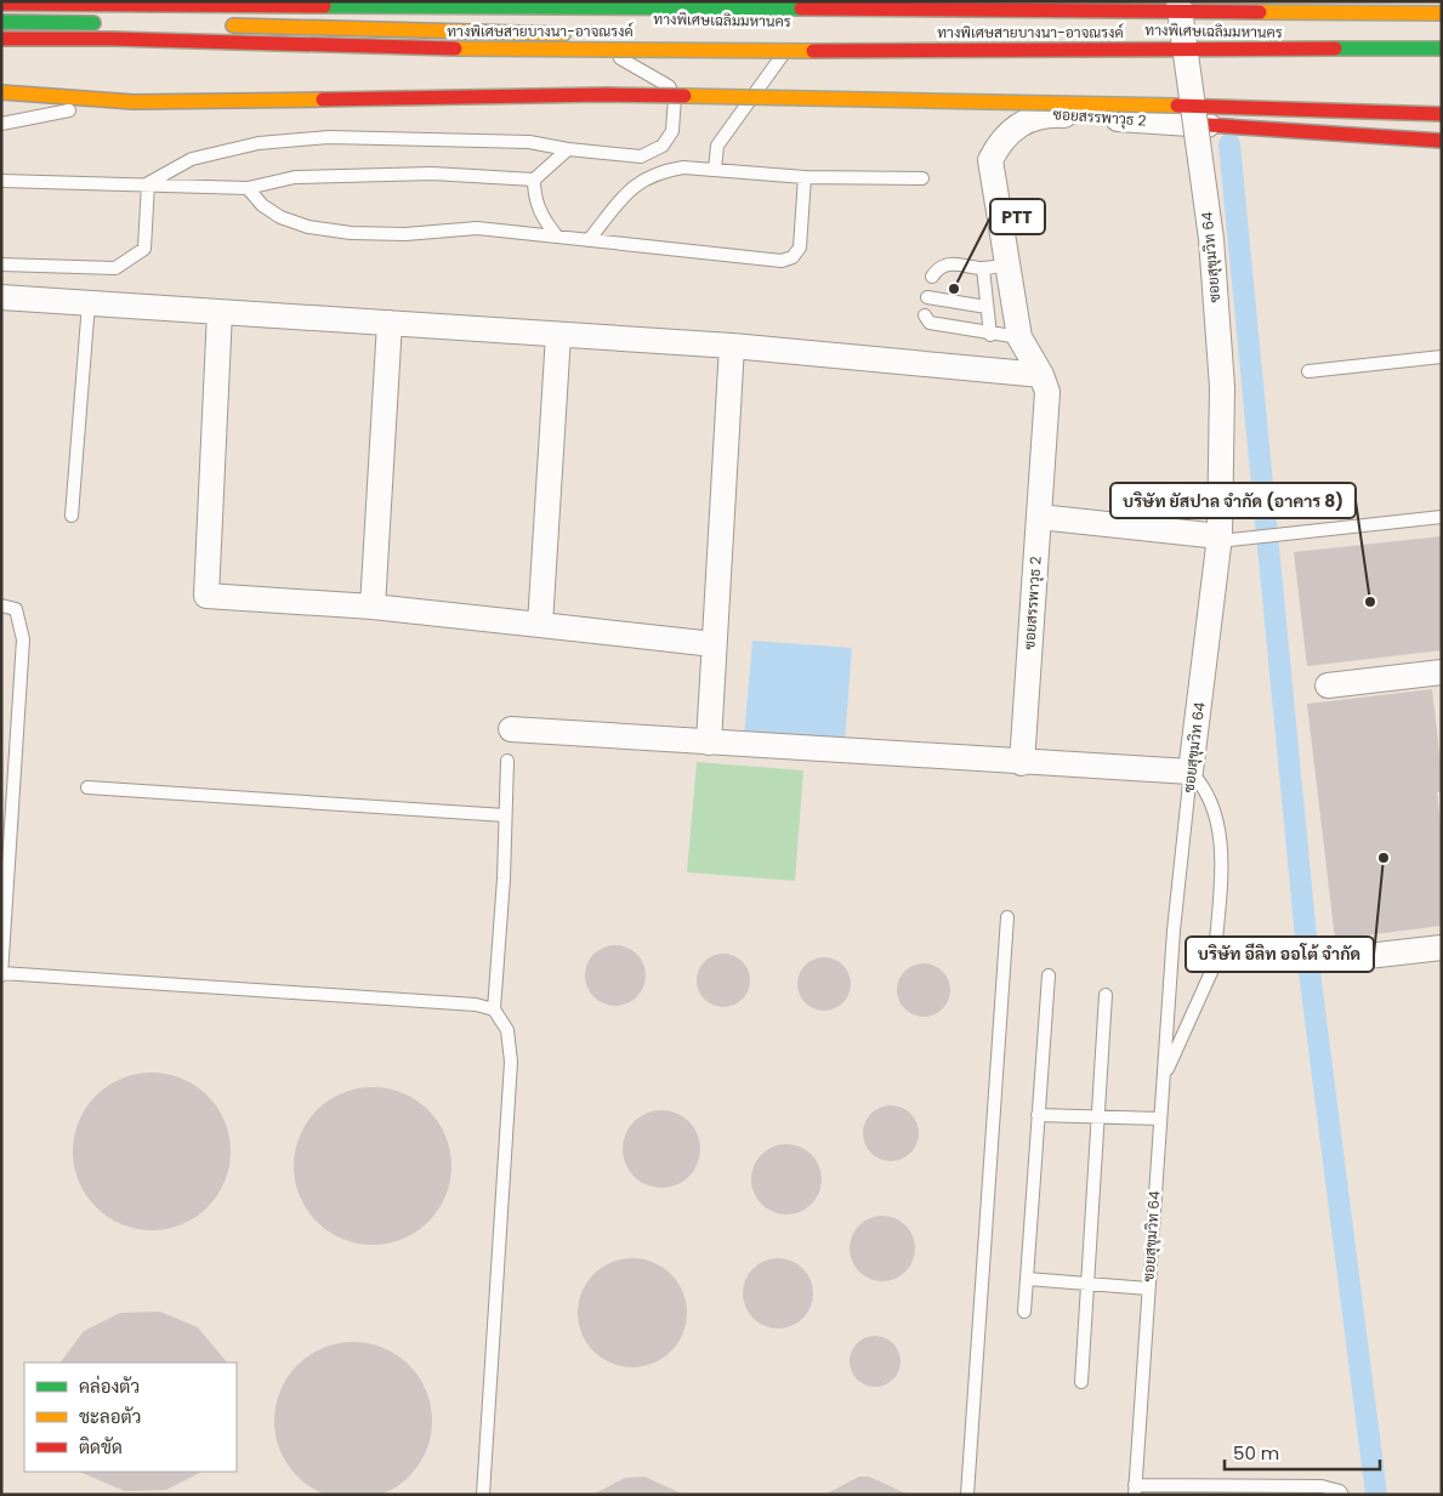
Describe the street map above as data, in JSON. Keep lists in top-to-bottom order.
{
  "streets": {
    "main road": ["ทางพิเศษเฉลิมมหานคร", "ทางพิเศษสายบางนา-อาจณรงค์", "ซอยสรรพาวุธ 2"],
    "street": ["ซอยสุขุมวิท 64"]
  },
  "places": ["PTT", "บริษัท ยัสปาล จำกัด (อาคาร 8)", "บริษัท อีลิท ออโต้ จำกัด"],
  "legend": ["คล่องตัว", "ชะลอตัว", "ติดขัด"],
  "scale_bar": "50 m"
}
